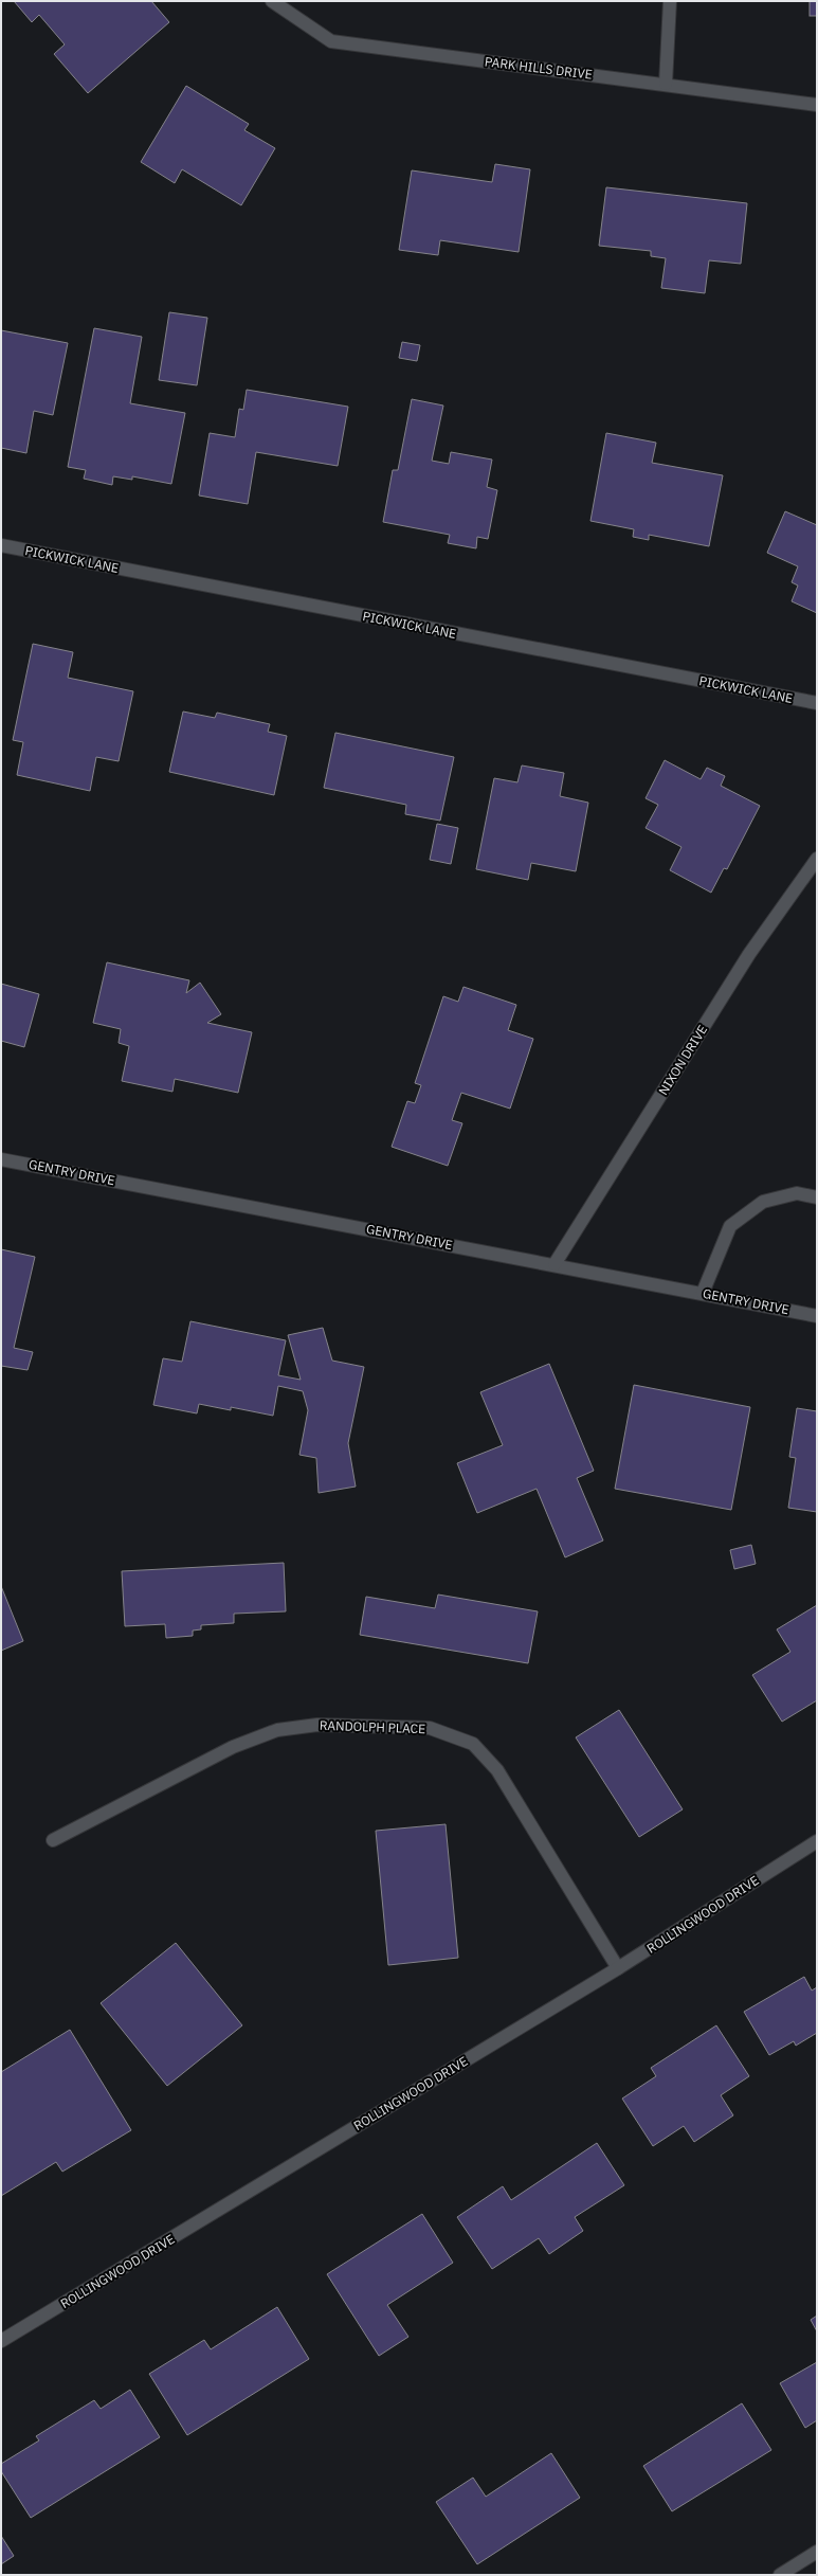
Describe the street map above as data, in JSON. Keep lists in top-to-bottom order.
{
  "streets": {
    "street": [
      "PARK HILLS DRIVE",
      "PICKWICK LANE",
      "NIXON DRIVE",
      "GENTRY DRIVE",
      "RANDOLPH PLACE",
      "ROLLINGWOOD DRIVE"
    ]
  },
  "crossings": [
    ["NIXON DRIVE", "GENTRY DRIVE"],
    ["RANDOLPH PLACE", "ROLLINGWOOD DRIVE"]
  ]
}
